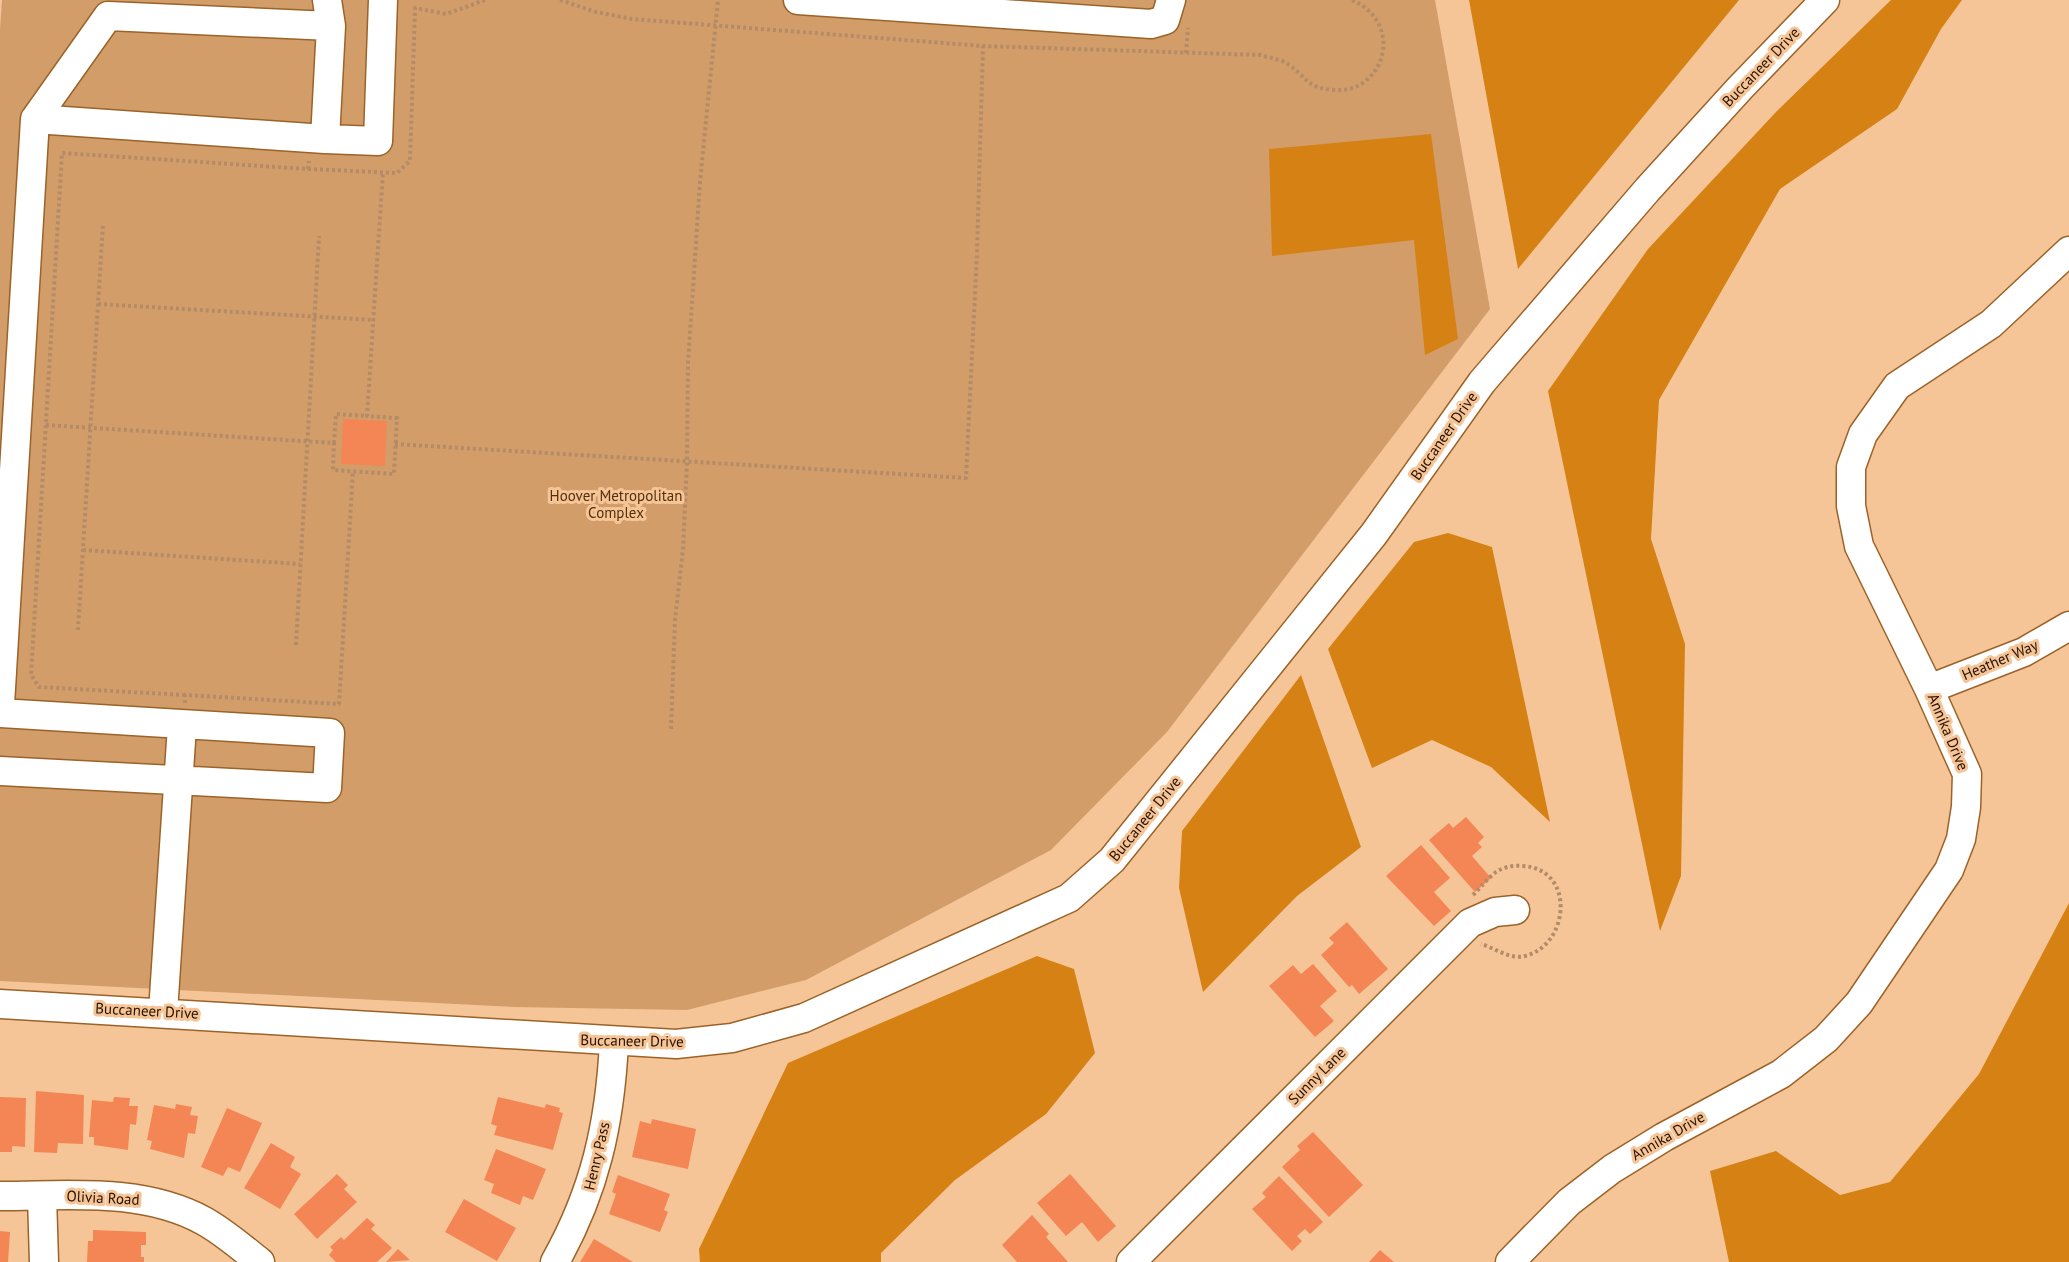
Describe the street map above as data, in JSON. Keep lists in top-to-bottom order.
{
  "streets": {
    "street": [
      "Buccaneer Drive",
      "Heather Way",
      "Annika Drive",
      "Sunny Lane",
      "Henry Pass",
      "Olivia Road"
    ]
  },
  "crossings": [
    ["Buccaneer Drive", "Henry Pass"],
    ["Heather Way", "Annika Drive"]
  ],
  "parks": ["Hoover Metropolitan Complex"]
}
